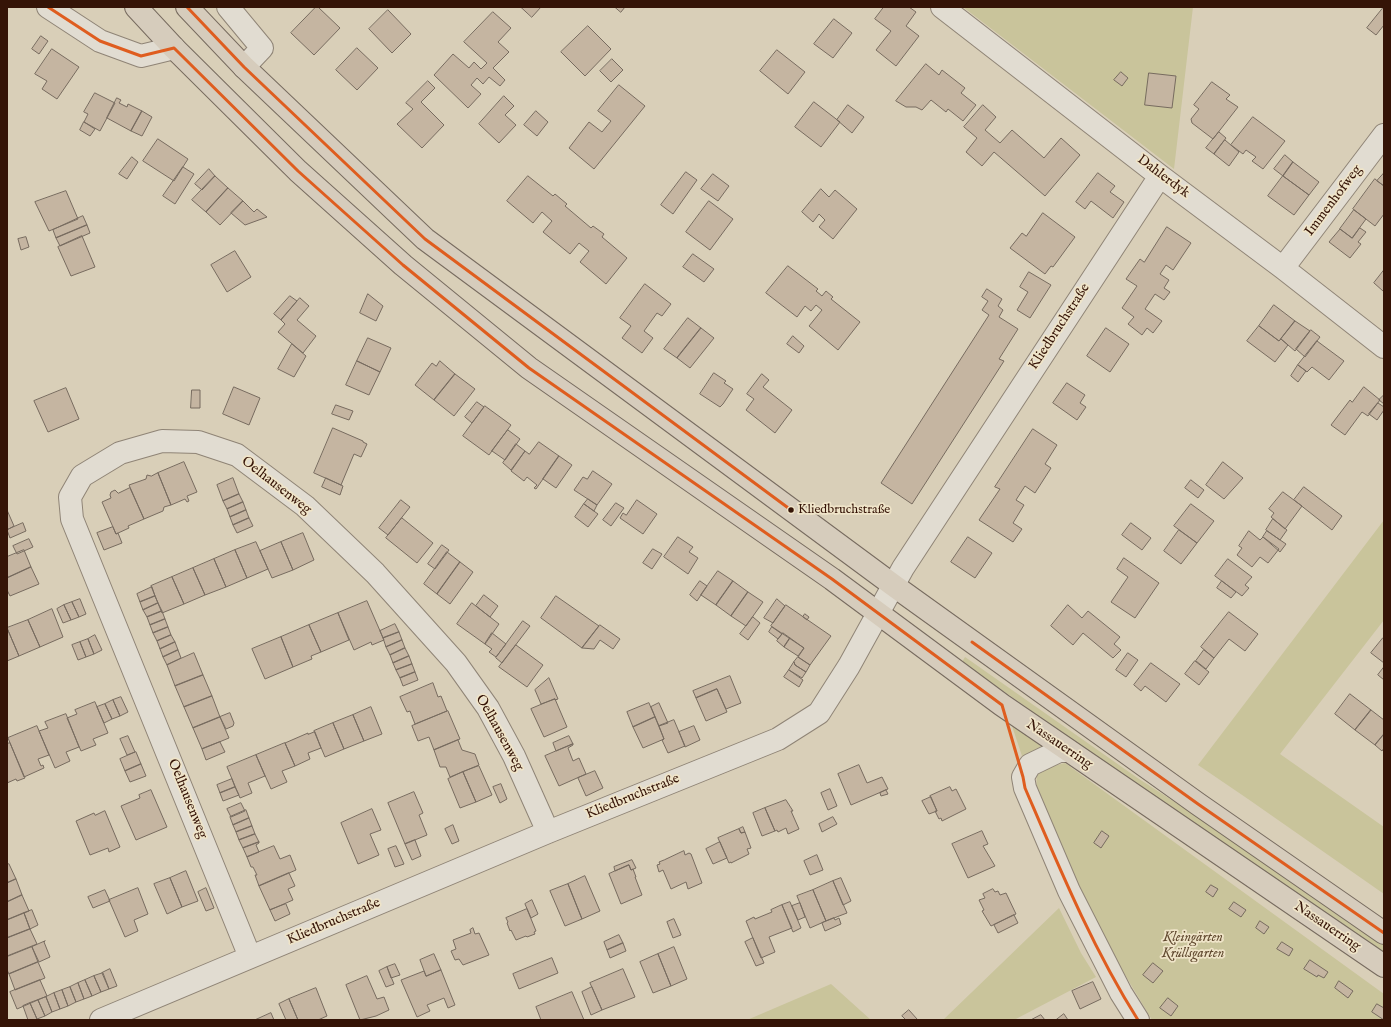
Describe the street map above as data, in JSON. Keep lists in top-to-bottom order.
{
  "streets": {
    "main road": ["Nassauerring"],
    "street": [
      "Dahlerdyk",
      "Immenhofweg",
      "Kliedbruchstraße",
      "Oelhausenweg"
    ]
  },
  "crossings": [
    ["Dahlerdyk", "Immenhofweg"],
    ["Dahlerdyk", "Kliedbruchstraße"],
    ["Kliedbruchstraße", "Oelhausenweg"],
    ["Kliedbruchstraße", "Nassauerring"]
  ],
  "parks": ["Kleingärten Krüllsgarten"],
  "places": ["Kliedbruchstraße"]
}
